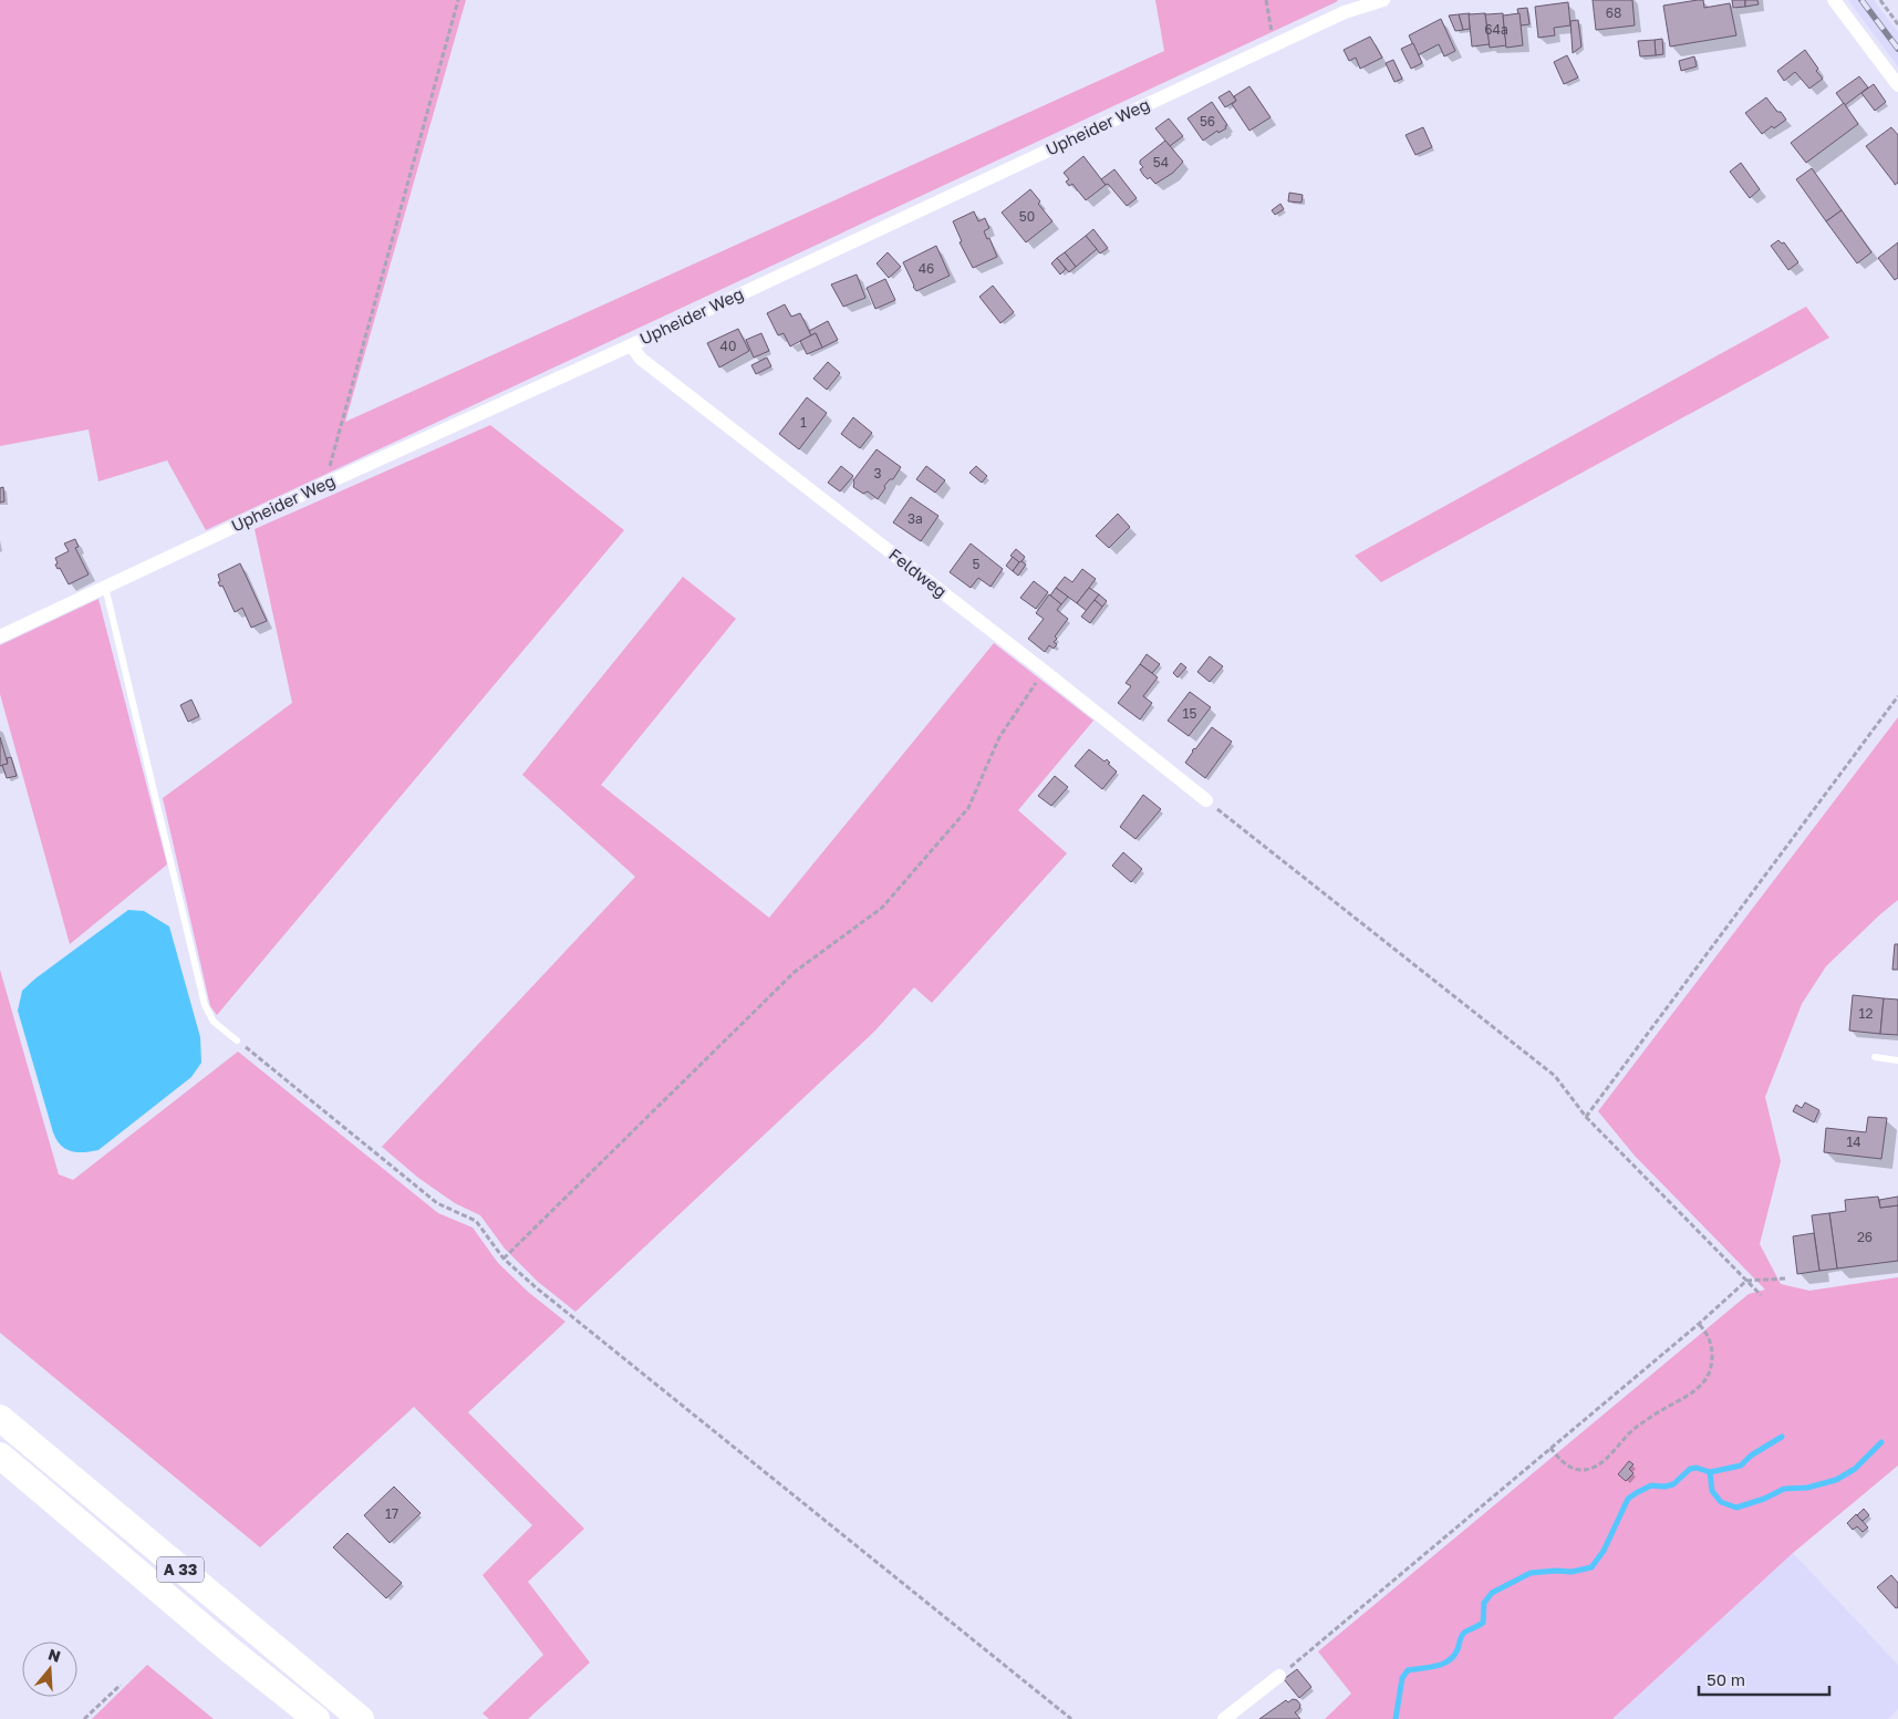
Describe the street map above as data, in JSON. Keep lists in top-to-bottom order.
{
  "streets": {
    "highway": ["A 33"],
    "street": ["Upheider Weg", "Feldweg"]
  },
  "crossings": [
    ["Upheider Weg", "Feldweg"]
  ],
  "house_numbers": [
    "68",
    "64a",
    "56",
    "54",
    "50",
    "46",
    "40",
    "1",
    "3",
    "3a",
    "5",
    "15",
    "12",
    "14",
    "26",
    "17"
  ],
  "scale_bar": "50 m",
  "north": "top"
}
